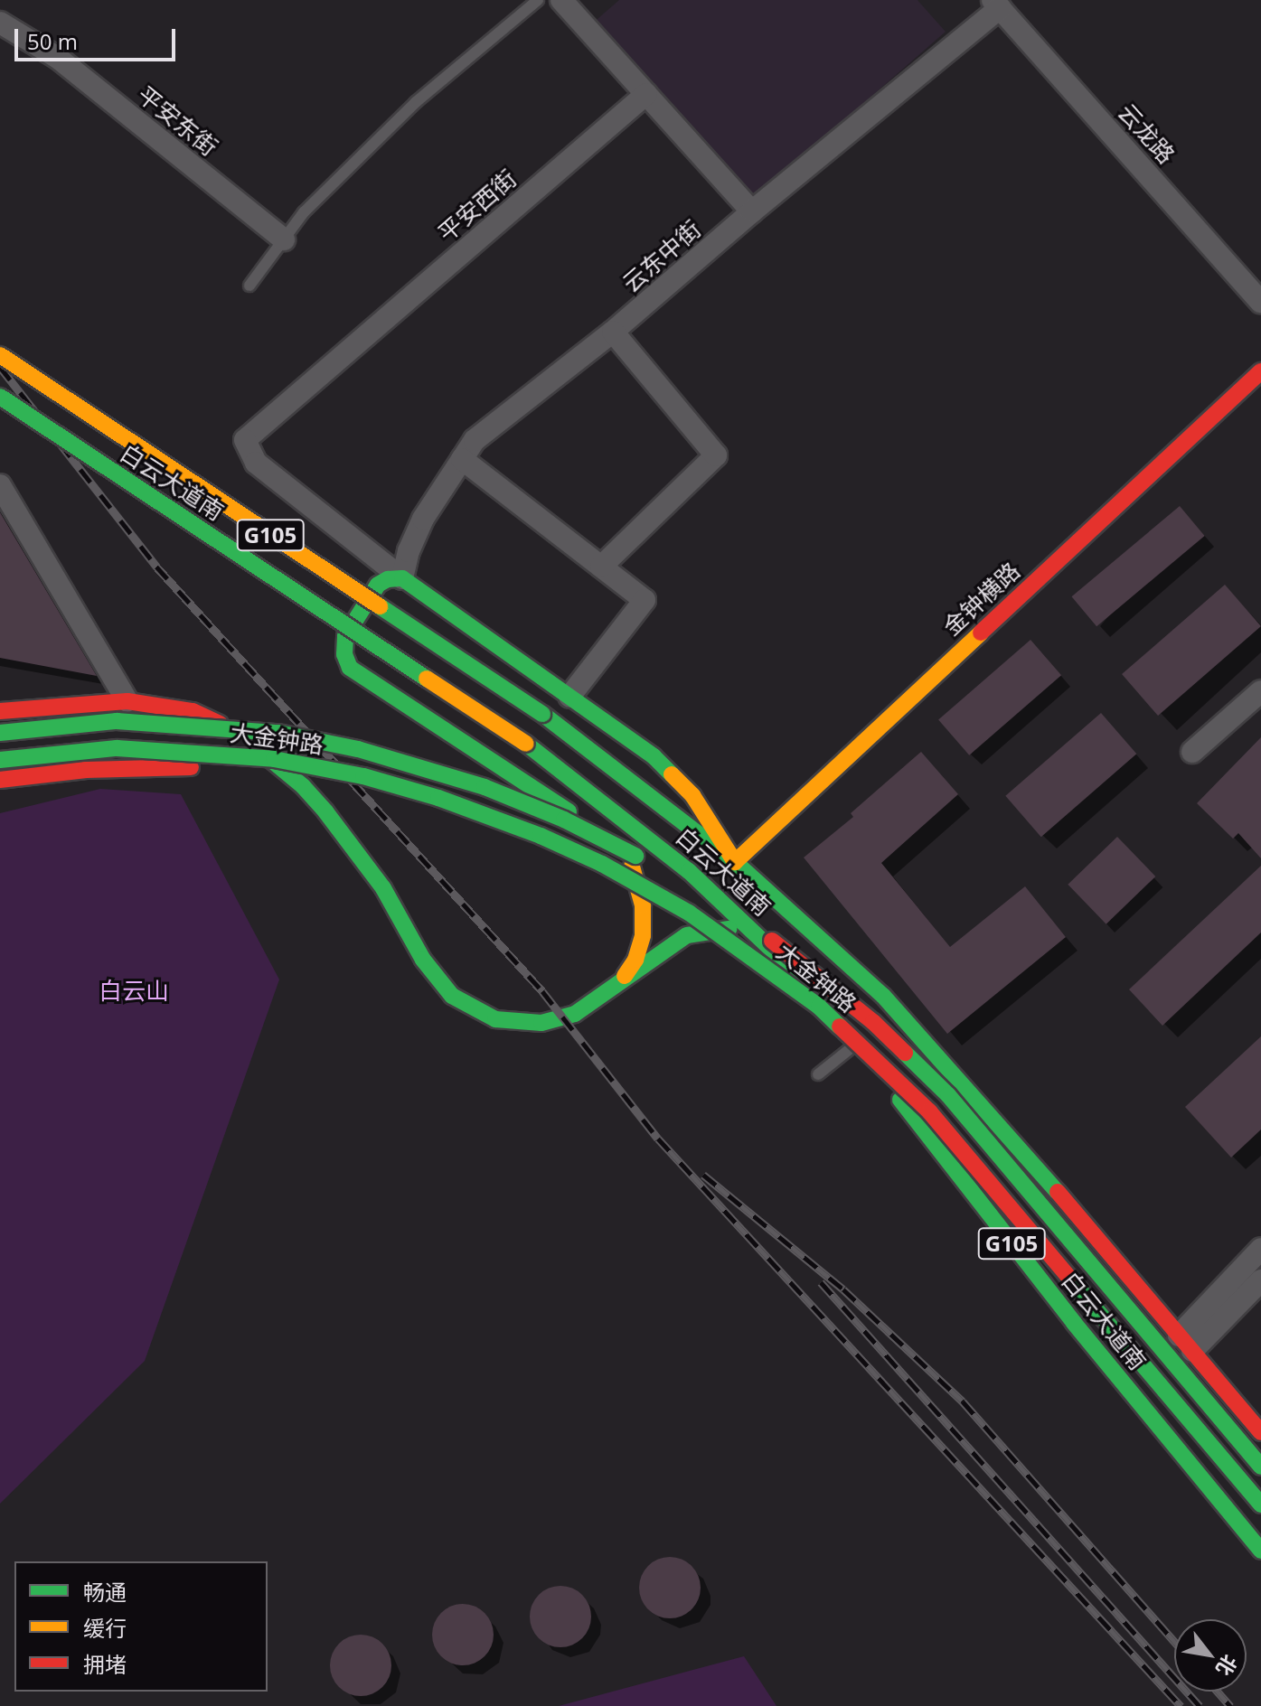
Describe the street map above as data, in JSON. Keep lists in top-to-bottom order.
{
  "streets": {
    "main road": [
      "白云大道南",
      "G105",
      "金钟横路",
      "大金钟路"
    ],
    "street": [
      "平安东街",
      "云龙路",
      "平安西街",
      "云东中街"
    ]
  },
  "crossings": [
    ["云龙路", "云东中街"],
    ["平安西街", "云东中街"],
    ["白云大道南", "金钟横路"]
  ],
  "parks": ["白云山"],
  "legend": ["畅通", "缓行", "拥堵"],
  "scale_bar": "50 m",
  "north": "bottom right"
}
